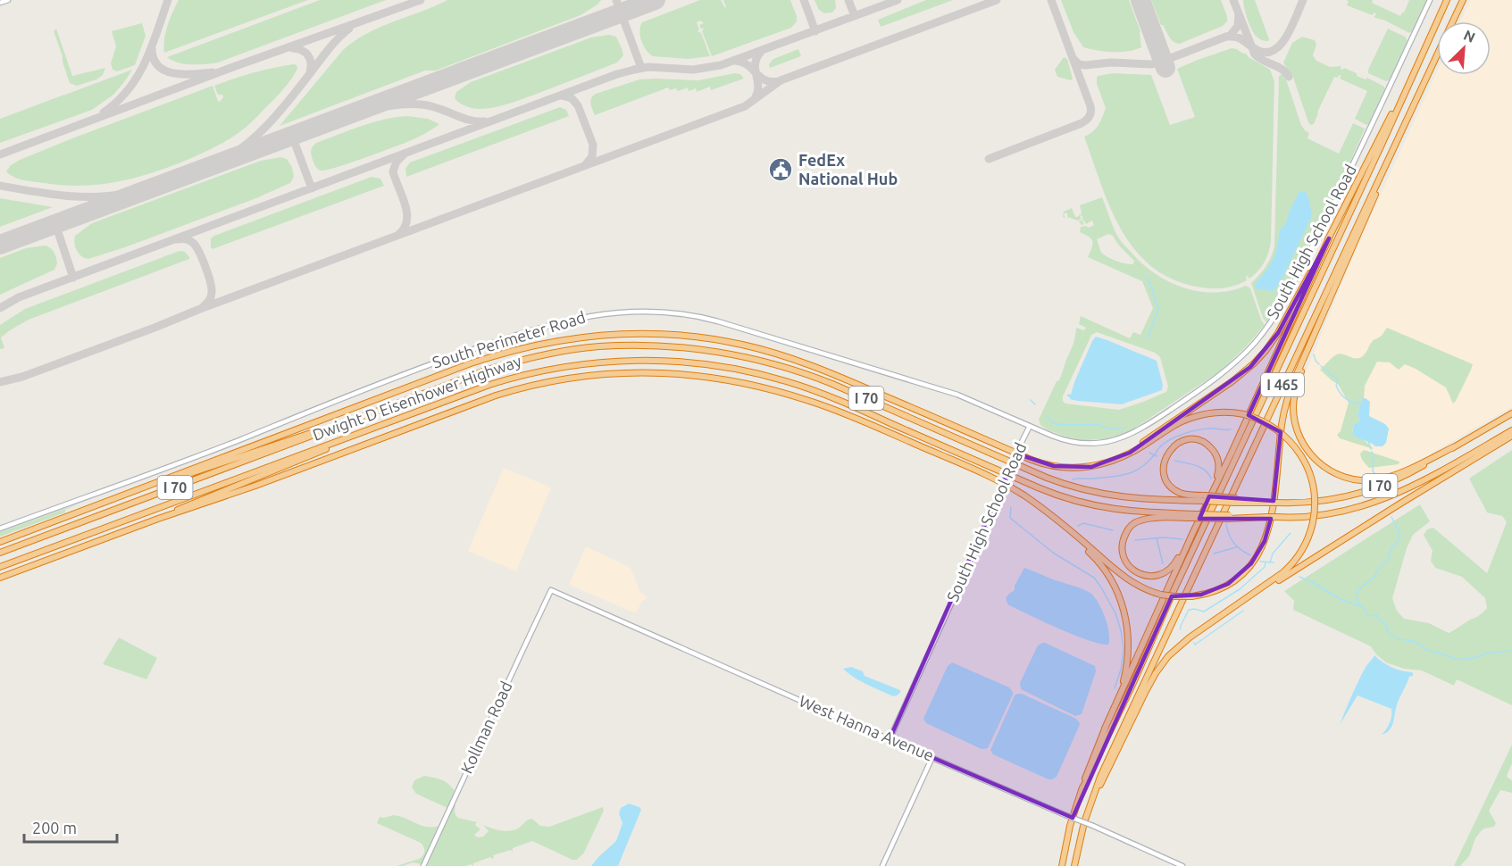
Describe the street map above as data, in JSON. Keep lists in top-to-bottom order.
{
  "streets": {
    "highway": ["I 465", "Dwight D Eisenhower Highway", "I 70"],
    "street": [
      "South High School Road",
      "South Perimeter Road",
      "Kollman Road",
      "West Hanna Avenue"
    ]
  },
  "crossings": [
    ["South High School Road", "South Perimeter Road"],
    ["South High School Road", "West Hanna Avenue"],
    ["Kollman Road", "West Hanna Avenue"]
  ],
  "places": {
    "public building": ["FedEx National Hub"]
  },
  "scale_bar": "200 m",
  "north": "top right"
}
